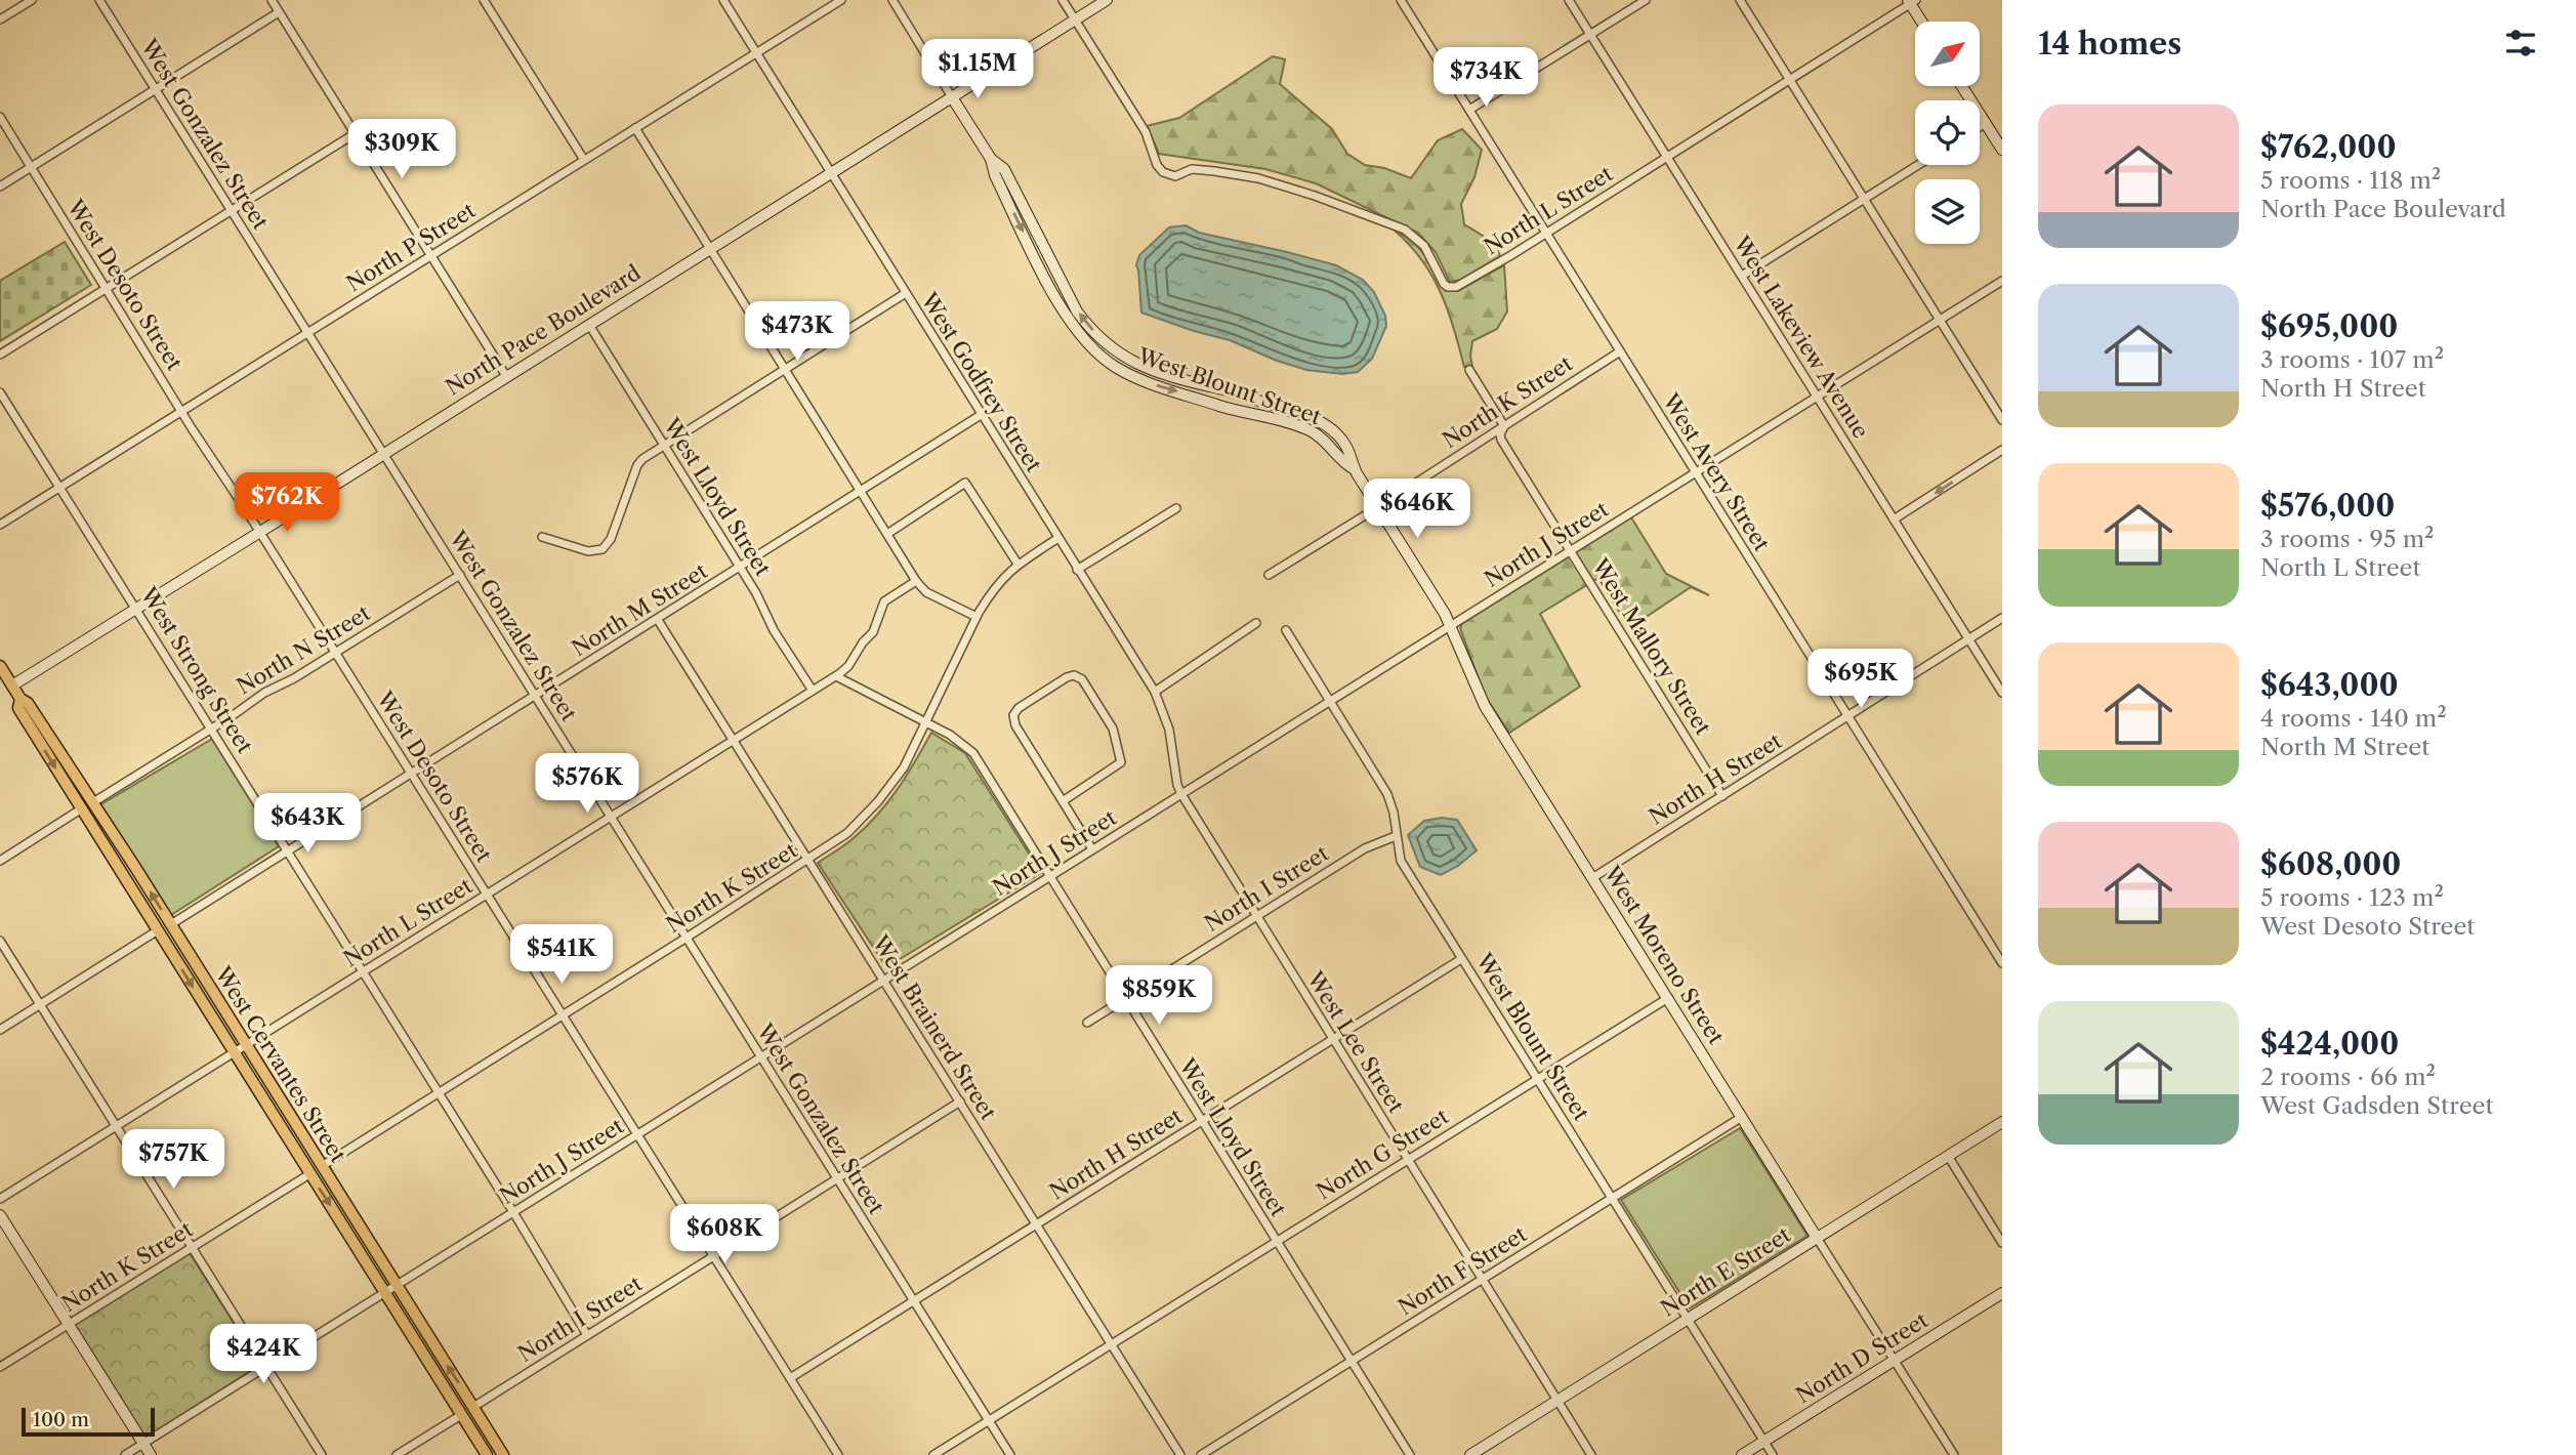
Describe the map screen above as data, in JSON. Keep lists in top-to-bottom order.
{
  "streets": {
    "main road": ["North Pace Boulevard", "West Cervantes Street"],
    "street": [
      "West Gonzalez Street",
      "North L Street",
      "North P Street",
      "West Desoto Street",
      "West Lakeview Avenue",
      "West Godfrey Street",
      "West Blount Street",
      "North K Street",
      "West Avery Street",
      "West Lloyd Street",
      "North J Street",
      "North M Street",
      "West Mallory Street",
      "North N Street",
      "West Strong Street",
      "North H Street",
      "North I Street",
      "West Moreno Street",
      "West Brainerd Street",
      "West Lee Street",
      "North G Street",
      "North F Street",
      "North E Street",
      "North D Street"
    ]
  },
  "crossings": [
    ["West Gonzalez Street", "North L Street"],
    ["West Gonzalez Street", "North P Street"],
    ["West Gonzalez Street", "North Pace Boulevard"],
    ["West Gonzalez Street", "North K Street"],
    ["West Gonzalez Street", "North J Street"],
    ["West Gonzalez Street", "North M Street"],
    ["West Gonzalez Street", "North N Street"],
    ["West Gonzalez Street", "North H Street"],
    ["West Gonzalez Street", "North I Street"],
    ["West Gonzalez Street", "North G Street"],
    ["North L Street", "West Desoto Street"],
    ["North L Street", "North Pace Boulevard"],
    ["North L Street", "West Lakeview Avenue"],
    ["North L Street", "West Avery Street"],
    ["North L Street", "West Lloyd Street"],
    ["North L Street", "West Strong Street"],
    ["North L Street", "West Brainerd Street"],
    ["North L Street", "West Cervantes Street"],
    ["North P Street", "West Desoto Street"],
    ["North P Street", "West Godfrey Street"],
    ["North P Street", "West Strong Street"],
    ["West Desoto Street", "North Pace Boulevard"],
    ["West Desoto Street", "North K Street"],
    ["West Desoto Street", "North J Street"],
    ["West Desoto Street", "North M Street"],
    ["West Desoto Street", "North N Street"],
    ["West Desoto Street", "North H Street"],
    ["West Desoto Street", "North I Street"],
    ["North Pace Boulevard", "West Godfrey Street"],
    ["North Pace Boulevard", "West Blount Street"],
    ["North Pace Boulevard", "West Lloyd Street"],
    ["North Pace Boulevard", "West Strong Street"],
    ["North Pace Boulevard", "West Cervantes Street"],
    ["West Lakeview Avenue", "North J Street"],
    ["West Lakeview Avenue", "North H Street"],
    ["West Godfrey Street", "North K Street"],
    ["West Godfrey Street", "North J Street"],
    ["West Godfrey Street", "North M Street"],
    ["West Godfrey Street", "West Lee Street"],
    ["West Blount Street", "North J Street"],
    ["West Blount Street", "North H Street"],
    ["West Blount Street", "North I Street"],
    ["West Blount Street", "West Moreno Street"],
    ["West Blount Street", "North G Street"],
    ["West Blount Street", "North F Street"],
    ["West Blount Street", "North E Street"],
    ["West Blount Street", "North D Street"],
    ["North K Street", "West Avery Street"],
    ["North K Street", "West Lloyd Street"],
    ["North K Street", "West Mallory Street"],
    ["North K Street", "West Strong Street"],
    ["North K Street", "West Moreno Street"],
    ["North K Street", "West Brainerd Street"],
    ["North K Street", "West Cervantes Street"],
    ["West Avery Street", "North J Street"],
    ["West Avery Street", "North H Street"],
    ["West Lloyd Street", "North J Street"],
    ["West Lloyd Street", "North M Street"],
    ["West Lloyd Street", "North H Street"],
    ["West Lloyd Street", "North I Street"],
    ["West Lloyd Street", "North G Street"],
    ["West Lloyd Street", "North F Street"],
    ["North J Street", "West Mallory Street"],
    ["North J Street", "West Strong Street"],
    ["North J Street", "West Moreno Street"],
    ["North J Street", "West Brainerd Street"],
    ["North J Street", "West Lee Street"],
    ["North J Street", "West Cervantes Street"],
    ["North M Street", "West Strong Street"],
    ["North M Street", "West Brainerd Street"],
    ["North M Street", "West Cervantes Street"],
    ["West Mallory Street", "North H Street"],
    ["North N Street", "West Strong Street"],
    ["North N Street", "West Cervantes Street"],
    ["West Strong Street", "North I Street"],
    ["North H Street", "West Moreno Street"],
    ["North H Street", "West Brainerd Street"],
    ["North H Street", "West Lee Street"],
    ["North I Street", "West Brainerd Street"],
    ["North I Street", "West Lee Street"],
    ["North I Street", "West Cervantes Street"],
    ["West Moreno Street", "North G Street"],
    ["West Moreno Street", "North F Street"],
    ["West Moreno Street", "North E Street"],
    ["West Moreno Street", "North D Street"],
    ["West Brainerd Street", "North G Street"],
    ["West Lee Street", "North G Street"],
    ["West Lee Street", "North F Street"],
    ["West Lee Street", "North E Street"]
  ],
  "scale_bar": "100 m",
  "north": "top right",
  "page": {
    "heading": "14 homes",
    "price": [
      "$1.15M",
      "$734K",
      "$309K",
      "$473K",
      "$762K",
      "$646K",
      "$695K",
      "$576K",
      "$643K",
      "$541K",
      "$859K",
      "$757K",
      "$608K",
      "$424K"
    ],
    "list": [
      {
        "name": "$762,000",
        "note": "5 rooms · 118 m² · North Pace Boulevard"
      },
      {
        "name": "$695,000",
        "note": "3 rooms · 107 m² · North H Street"
      },
      {
        "name": "$576,000",
        "note": "3 rooms · 95 m² · North L Street"
      },
      {
        "name": "$643,000",
        "note": "4 rooms · 140 m² · North M Street"
      },
      {
        "name": "$608,000",
        "note": "5 rooms · 123 m² · West Desoto Street"
      },
      {
        "name": "$424,000",
        "note": "2 rooms · 66 m² · West Gadsden Street"
      }
    ],
    "scale": "100 m"
  }
}
